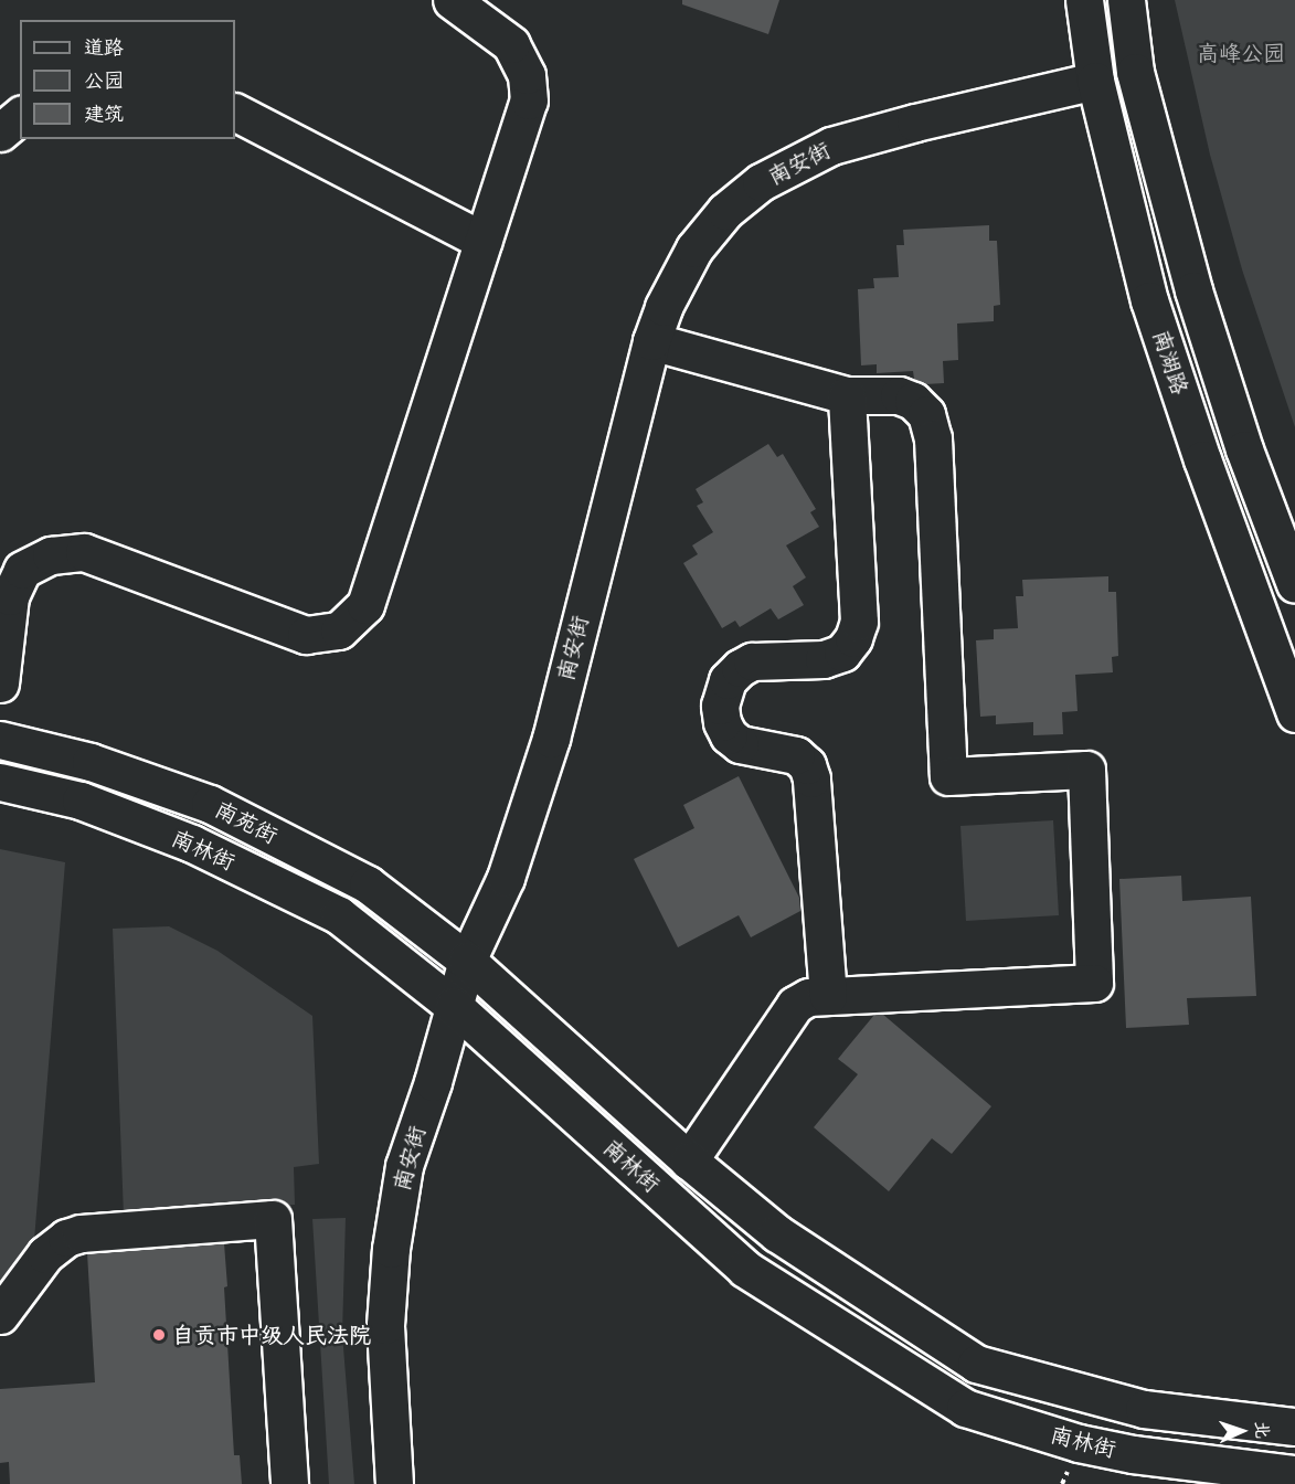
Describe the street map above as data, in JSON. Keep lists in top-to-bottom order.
{
  "streets": {
    "main road": [
      "南安街",
      "南湖路",
      "南苑街",
      "南林街"
    ]
  },
  "crossings": [
    ["南安街", "南湖路"],
    ["南安街", "南苑街"],
    ["南安街", "南林街"],
    ["南苑街", "南林街"]
  ],
  "parks": ["高峰公园"],
  "places": ["自贡市中级人民法院"],
  "legend": ["道路", "公园", "建筑"],
  "north": "right"
}
